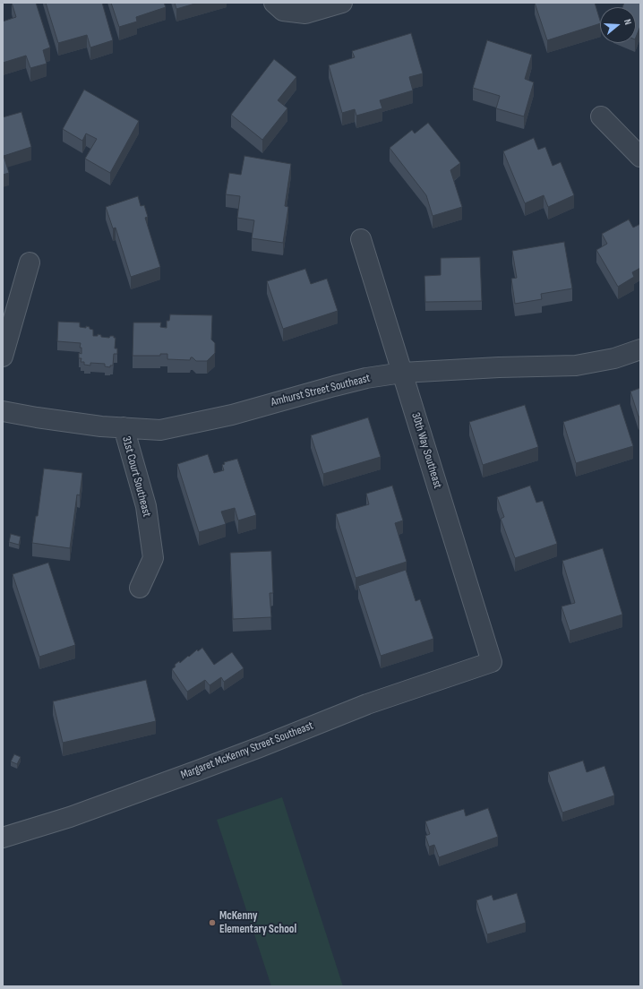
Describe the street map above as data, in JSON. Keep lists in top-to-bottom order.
{
  "streets": {
    "street": [
      "Amhurst Street Southeast",
      "30th Way Southeast",
      "31st Court Southeast",
      "Margaret McKenny Street Southeast"
    ]
  },
  "crossings": [
    ["Amhurst Street Southeast", "30th Way Southeast"],
    ["Amhurst Street Southeast", "31st Court Southeast"],
    ["30th Way Southeast", "Margaret McKenny Street Southeast"]
  ],
  "places": ["McKenny Elementary School"],
  "north": "right"
}
